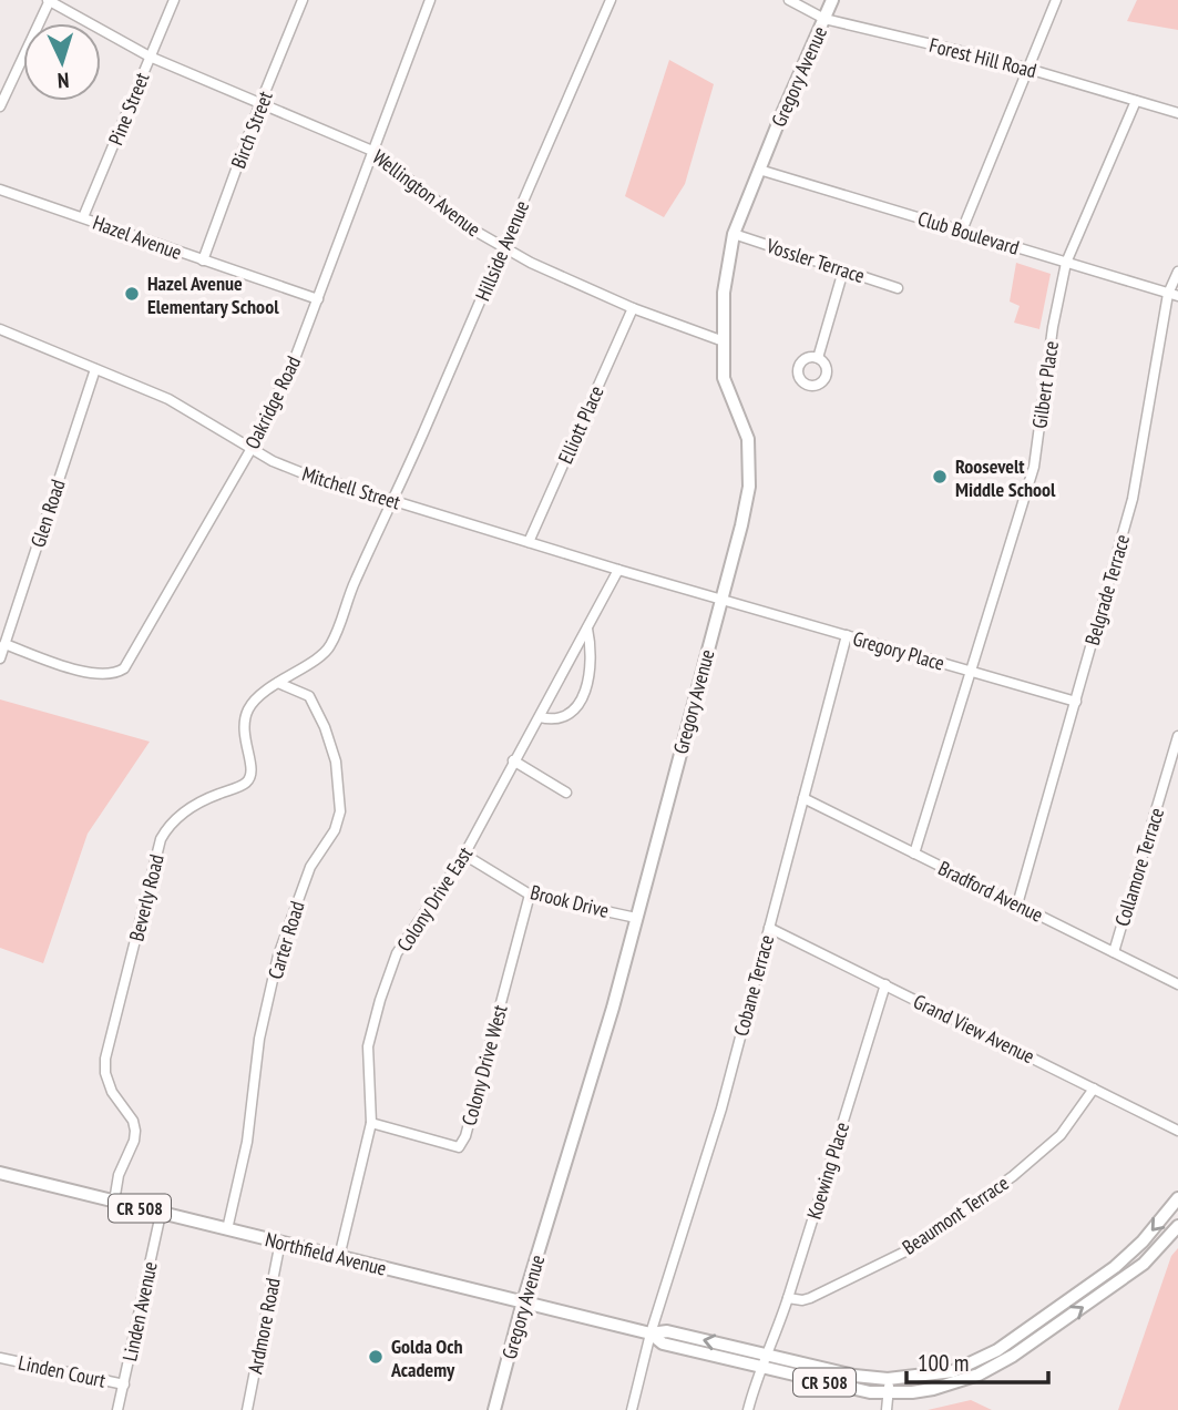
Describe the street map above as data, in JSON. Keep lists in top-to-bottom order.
{
  "streets": {
    "main road": ["Gregory Avenue", "CR 508", "Northfield Avenue"],
    "street": [
      "Forest Hill Road",
      "Pine Street",
      "Birch Street",
      "Wellington Avenue",
      "Club Boulevard",
      "Hazel Avenue",
      "Hillside Avenue",
      "Vossler Terrace",
      "Gilbert Place",
      "Oakridge Road",
      "Elliott Place",
      "Mitchell Street",
      "Glen Road",
      "Belgrade Terrace",
      "Gregory Place",
      "Collamore Terrace",
      "Bradford Avenue",
      "Beverly Road",
      "Colony Drive East",
      "Brook Drive",
      "Carter Road",
      "Cobane Terrace",
      "Grand View Avenue",
      "Colony Drive West",
      "Koewing Place",
      "Beaumont Terrace",
      "Linden Avenue",
      "Ardmore Road",
      "Linden Court"
    ]
  },
  "crossings": [
    ["Forest Hill Road", "Gregory Avenue"],
    ["Forest Hill Road", "Gilbert Place"],
    ["Gregory Avenue", "Wellington Avenue"],
    ["Gregory Avenue", "Club Boulevard"],
    ["Gregory Avenue", "Vossler Terrace"],
    ["Gregory Avenue", "Mitchell Street"],
    ["Gregory Avenue", "Gregory Place"],
    ["Gregory Avenue", "Brook Drive"],
    ["Gregory Avenue", "Northfield Avenue"],
    ["Pine Street", "Wellington Avenue"],
    ["Pine Street", "Hazel Avenue"],
    ["Birch Street", "Wellington Avenue"],
    ["Birch Street", "Hazel Avenue"],
    ["Wellington Avenue", "Hillside Avenue"],
    ["Wellington Avenue", "Oakridge Road"],
    ["Wellington Avenue", "Elliott Place"],
    ["Club Boulevard", "Gilbert Place"],
    ["Club Boulevard", "Belgrade Terrace"],
    ["Hazel Avenue", "Oakridge Road"],
    ["Hillside Avenue", "Mitchell Street"],
    ["Hillside Avenue", "Beverly Road"],
    ["Gilbert Place", "Gregory Place"],
    ["Gilbert Place", "Bradford Avenue"],
    ["Oakridge Road", "Mitchell Street"],
    ["Oakridge Road", "Glen Road"],
    ["Elliott Place", "Mitchell Street"],
    ["Mitchell Street", "Glen Road"],
    ["Mitchell Street", "Gregory Place"],
    ["Mitchell Street", "Beverly Road"],
    ["Mitchell Street", "Colony Drive East"],
    ["Belgrade Terrace", "Gregory Place"],
    ["Belgrade Terrace", "Bradford Avenue"],
    ["Gregory Place", "Cobane Terrace"],
    ["Collamore Terrace", "Bradford Avenue"],
    ["Bradford Avenue", "Cobane Terrace"],
    ["Beverly Road", "Carter Road"],
    ["Beverly Road", "Northfield Avenue"],
    ["Colony Drive East", "Brook Drive"],
    ["Colony Drive East", "Colony Drive West"],
    ["Colony Drive East", "Northfield Avenue"],
    ["Brook Drive", "Colony Drive West"],
    ["Carter Road", "Northfield Avenue"],
    ["Cobane Terrace", "Grand View Avenue"],
    ["Cobane Terrace", "Northfield Avenue"],
    ["Grand View Avenue", "Koewing Place"],
    ["Grand View Avenue", "Beaumont Terrace"],
    ["Koewing Place", "Beaumont Terrace"],
    ["Koewing Place", "Northfield Avenue"],
    ["Northfield Avenue", "Linden Avenue"],
    ["Northfield Avenue", "Ardmore Road"],
    ["Linden Avenue", "Linden Court"]
  ],
  "places": ["Hazel Avenue Elementary School", "Roosevelt Middle School", "Golda Och Academy"],
  "scale_bar": "100 m",
  "north": "bottom"
}
